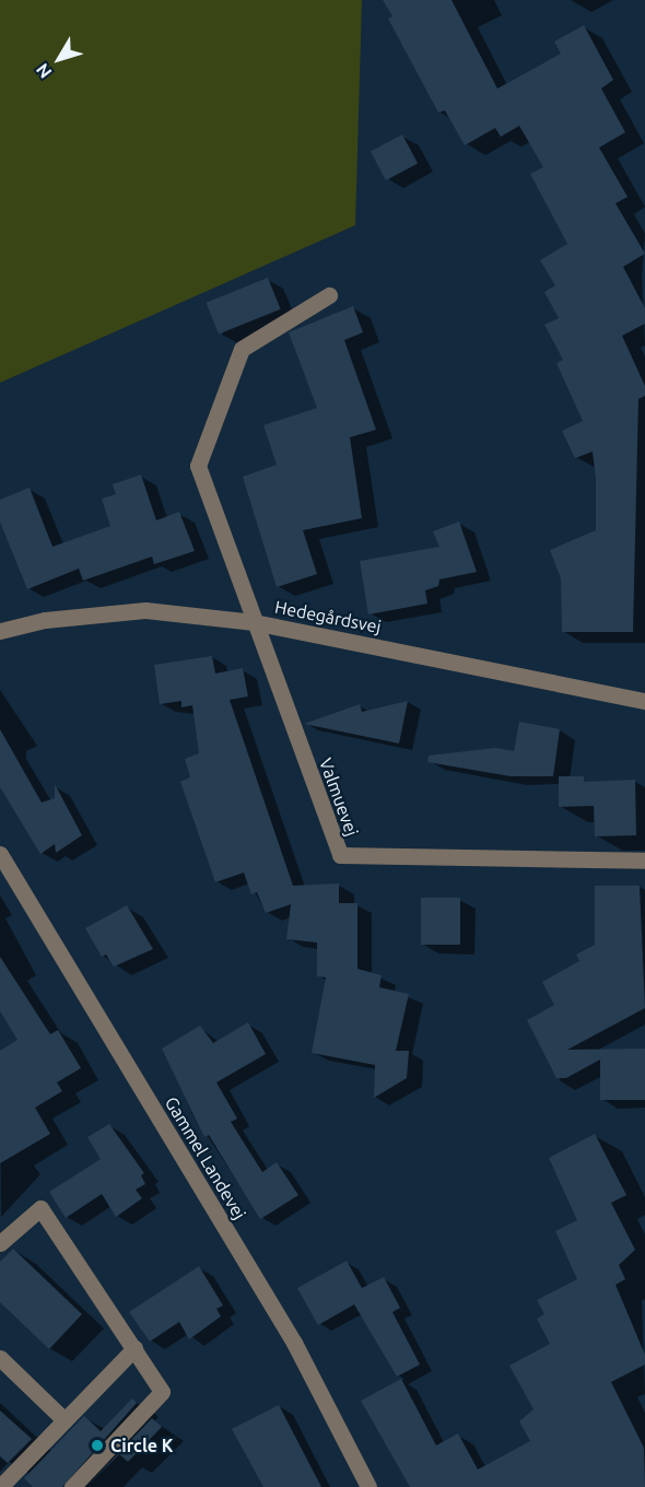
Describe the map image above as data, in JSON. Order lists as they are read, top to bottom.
{
  "streets": {
    "street": ["Hedegårdsvej", "Valmuevej", "Gammel Landevej"]
  },
  "crossings": [
    ["Hedegårdsvej", "Valmuevej"]
  ],
  "places": ["Circle K"],
  "north": "bottom left"
}
